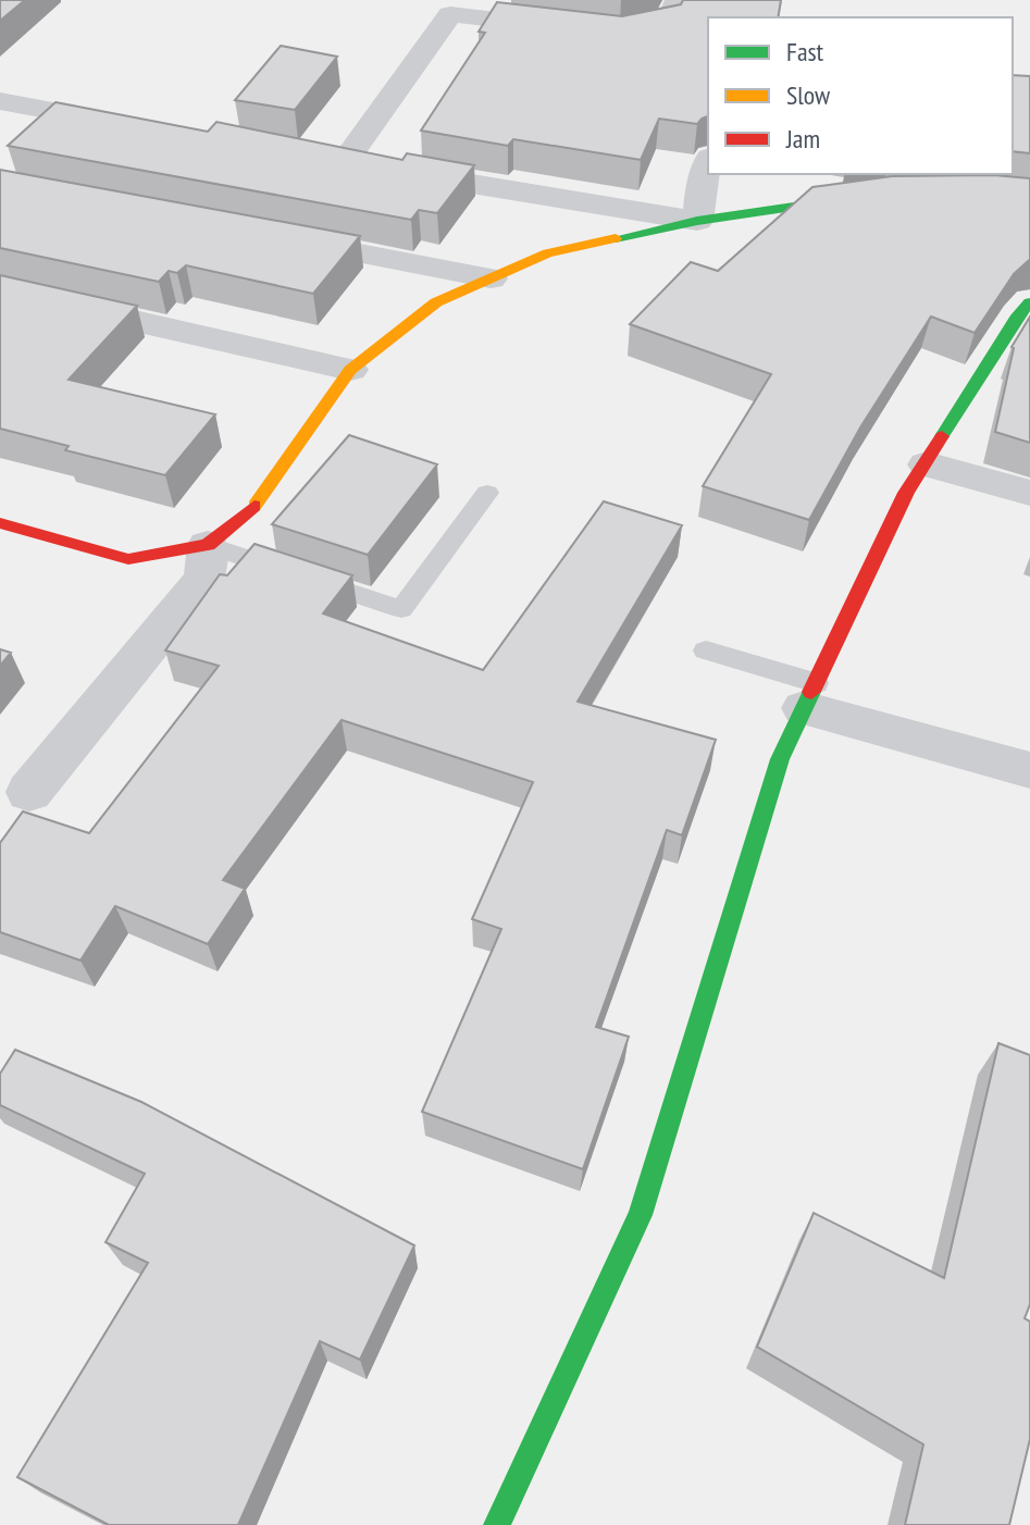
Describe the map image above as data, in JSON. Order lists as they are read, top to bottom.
{
  "legend": ["Fast", "Slow", "Jam"]
}
